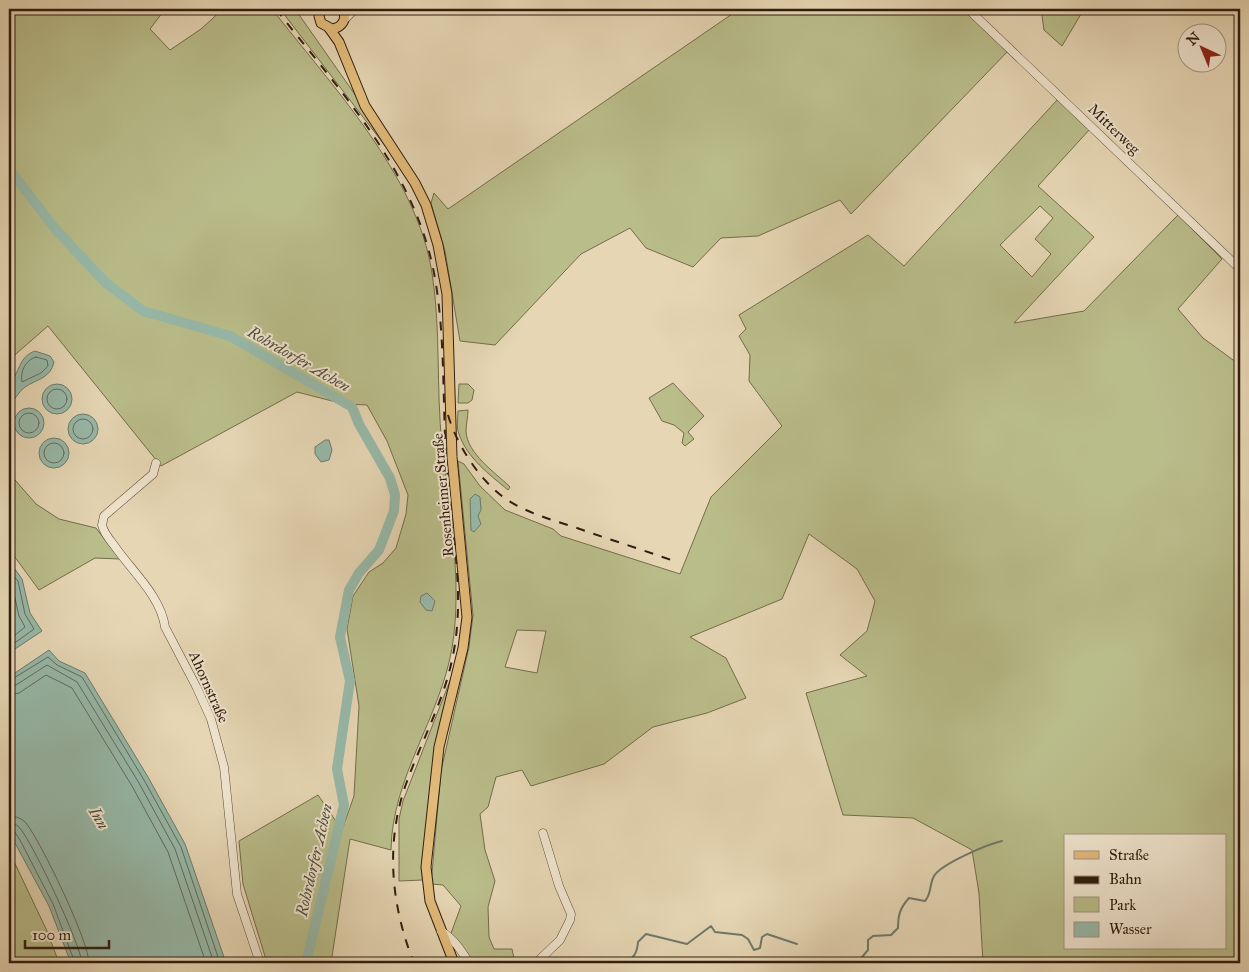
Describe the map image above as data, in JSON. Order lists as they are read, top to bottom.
{
  "streets": {
    "main road": ["Rosenheimer Straße"],
    "street": ["Mitterweg", "Ahornstraße"]
  },
  "water": ["Rohrdorfer Achen", "Inn"],
  "legend": [
    "Straße",
    "Bahn",
    "Park",
    "Wasser"
  ],
  "scale_bar": "100 m",
  "north": "top left"
}
